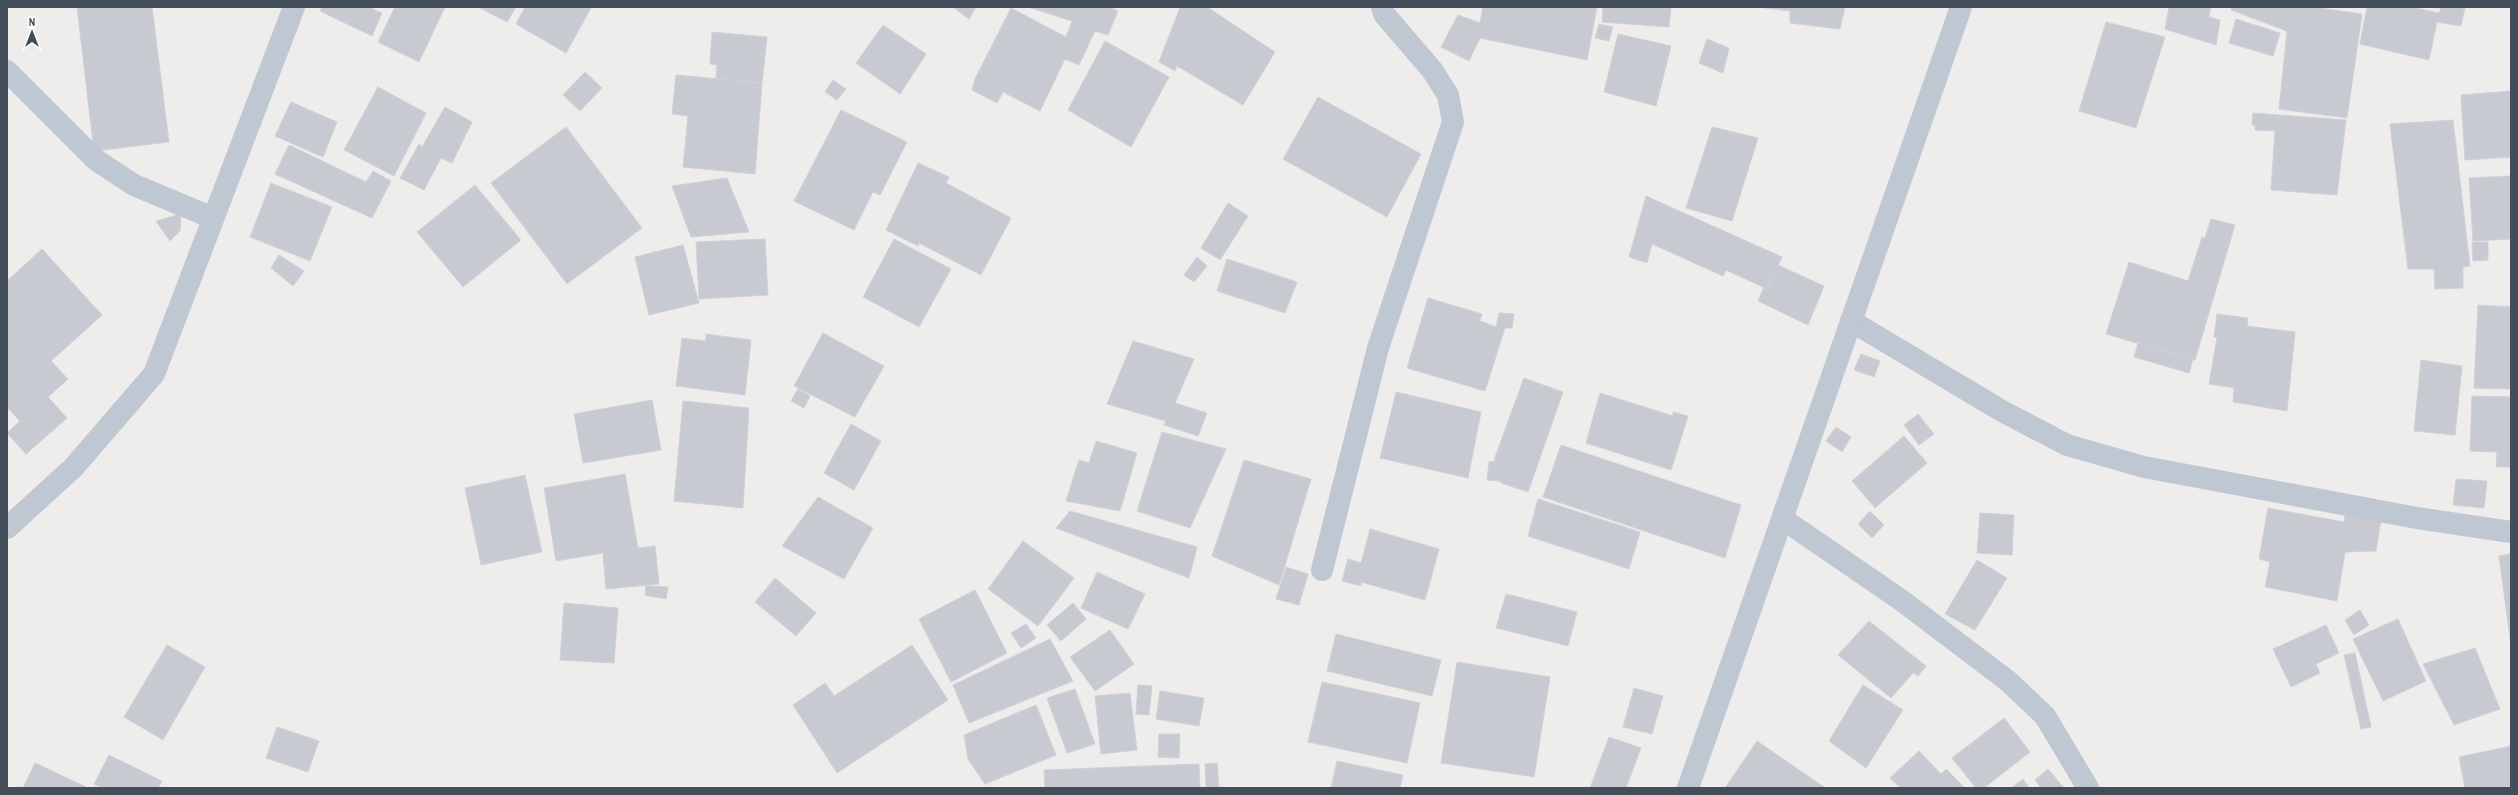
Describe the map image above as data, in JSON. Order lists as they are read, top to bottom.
{
  "north": "top"
}
